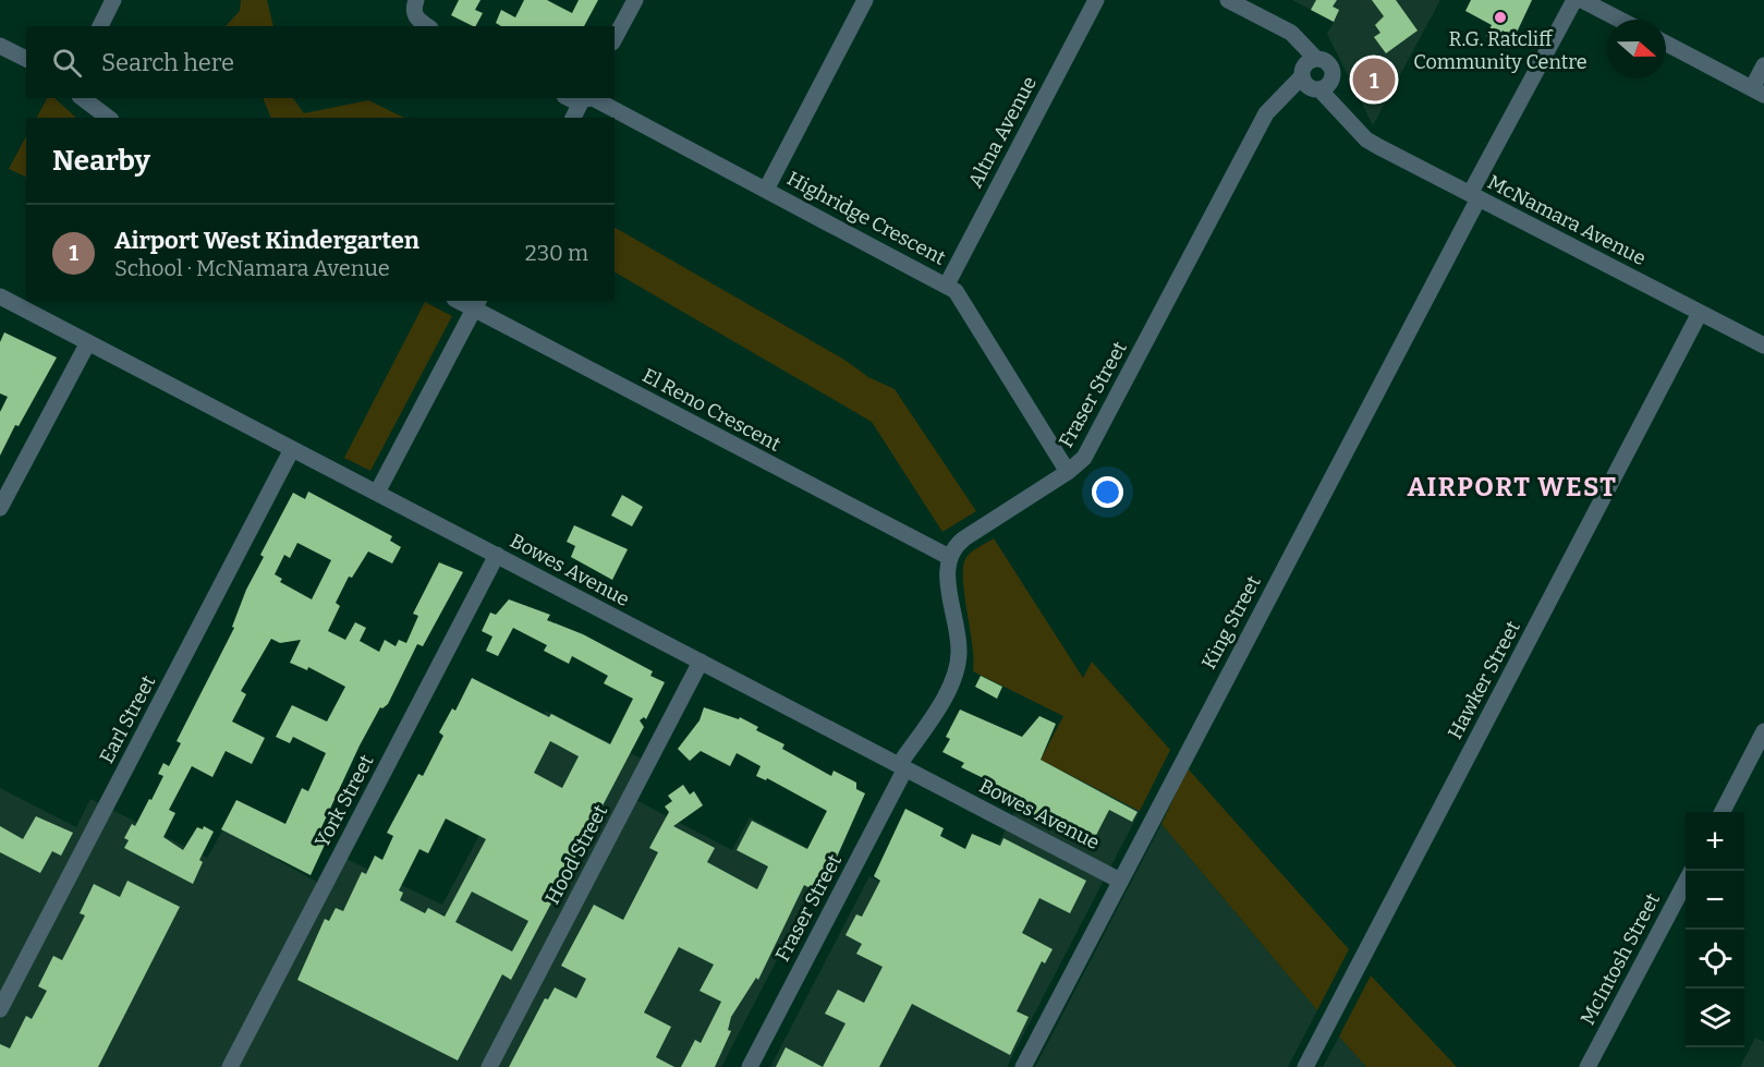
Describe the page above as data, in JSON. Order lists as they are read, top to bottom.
{
  "streets": {
    "street": [
      "Altna Avenue",
      "Highridge Crescent",
      "McNamara Avenue",
      "Fraser Street",
      "El Reno Crescent",
      "Bowes Avenue",
      "King Street",
      "Hawker Street",
      "Earl Street",
      "York Street",
      "Hood Street",
      "McIntosh Street"
    ]
  },
  "crossings": [
    ["Altna Avenue", "Highridge Crescent"],
    ["Highridge Crescent", "Fraser Street"],
    ["McNamara Avenue", "Fraser Street"],
    ["McNamara Avenue", "King Street"],
    ["McNamara Avenue", "Hawker Street"],
    ["Fraser Street", "El Reno Crescent"],
    ["Fraser Street", "Bowes Avenue"],
    ["Bowes Avenue", "King Street"],
    ["Bowes Avenue", "Earl Street"],
    ["Bowes Avenue", "York Street"],
    ["Bowes Avenue", "Hood Street"]
  ],
  "districts": ["AIRPORT WEST"],
  "places": ["R.G. Ratcliff Community Centre"],
  "north": "right",
  "page": {
    "search": "Search here",
    "pins": "1",
    "heading": "Nearby",
    "list": [
      {
        "mark": "1",
        "name": "Airport West Kindergarten",
        "note": "School · McNamara Avenue",
        "value": "230 m"
      }
    ],
    "map_buttons": ["+", "−"]
  }
}
